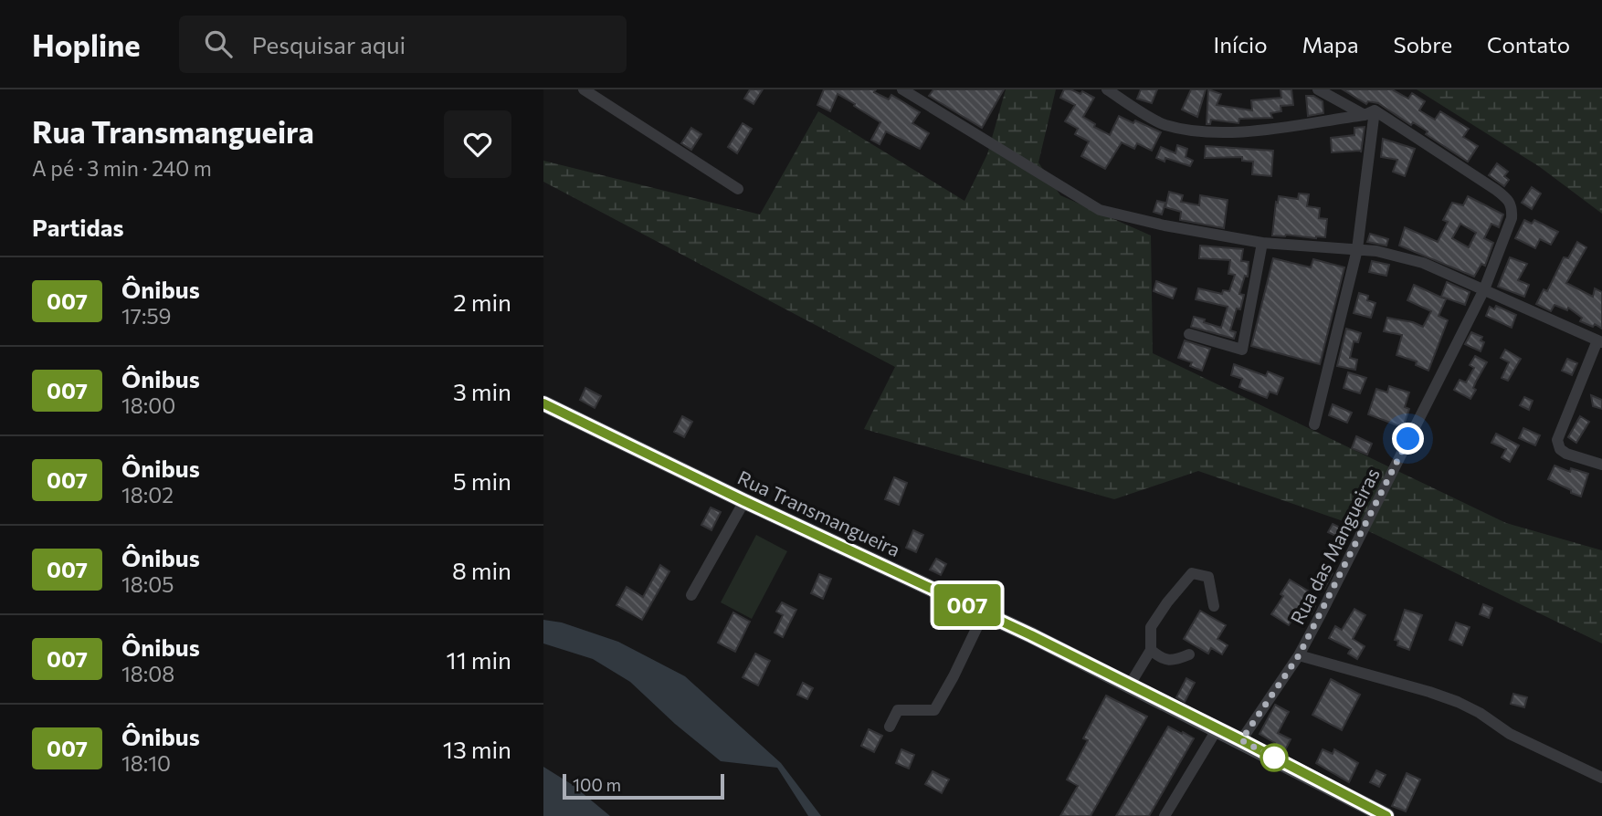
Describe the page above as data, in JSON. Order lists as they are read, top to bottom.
{
  "streets": {
    "street": ["Rua Transmangueira", "Rua das Mangueiras"]
  },
  "crossings": [
    ["Rua Transmangueira", "Rua das Mangueiras"]
  ],
  "lines": ["bus line 007"],
  "scale_bar": "100 m",
  "page": {
    "header": "Hopline",
    "search": "Pesquisar aqui",
    "nav": [
      "Início",
      "Mapa",
      "Sobre",
      "Contato"
    ],
    "heading": [
      ["Rua Transmangueira", "A pé · 3 min · 240 m"],
      "Partidas"
    ],
    "on_map": "007",
    "list": [
      {
        "mark": "007",
        "name": "Ônibus",
        "note": "17:59",
        "value": "2 min"
      },
      {
        "mark": "007",
        "name": "Ônibus",
        "note": "18:00",
        "value": "3 min"
      },
      {
        "mark": "007",
        "name": "Ônibus",
        "note": "18:02",
        "value": "5 min"
      },
      {
        "mark": "007",
        "name": "Ônibus",
        "note": "18:05",
        "value": "8 min"
      },
      {
        "mark": "007",
        "name": "Ônibus",
        "note": "18:08",
        "value": "11 min"
      },
      {
        "mark": "007",
        "name": "Ônibus",
        "note": "18:10",
        "value": "13 min"
      }
    ],
    "scale": "100 m"
  }
}
